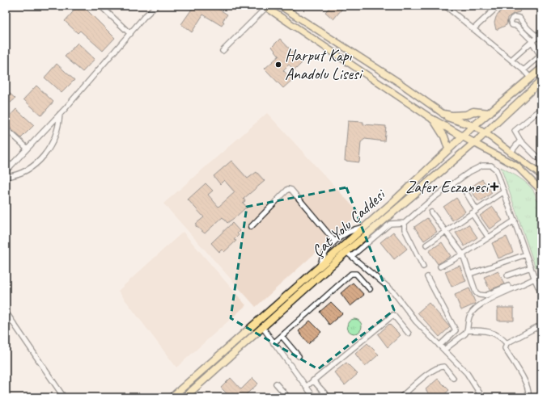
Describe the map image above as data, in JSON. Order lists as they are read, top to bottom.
{
  "streets": {
    "highway": ["Çat Yolu Caddesi"]
  },
  "places": {
    "other": ["Harput Kapı Anadolu Lisesi"],
    "health": ["Zafer Eczanesi"]
  }
}
